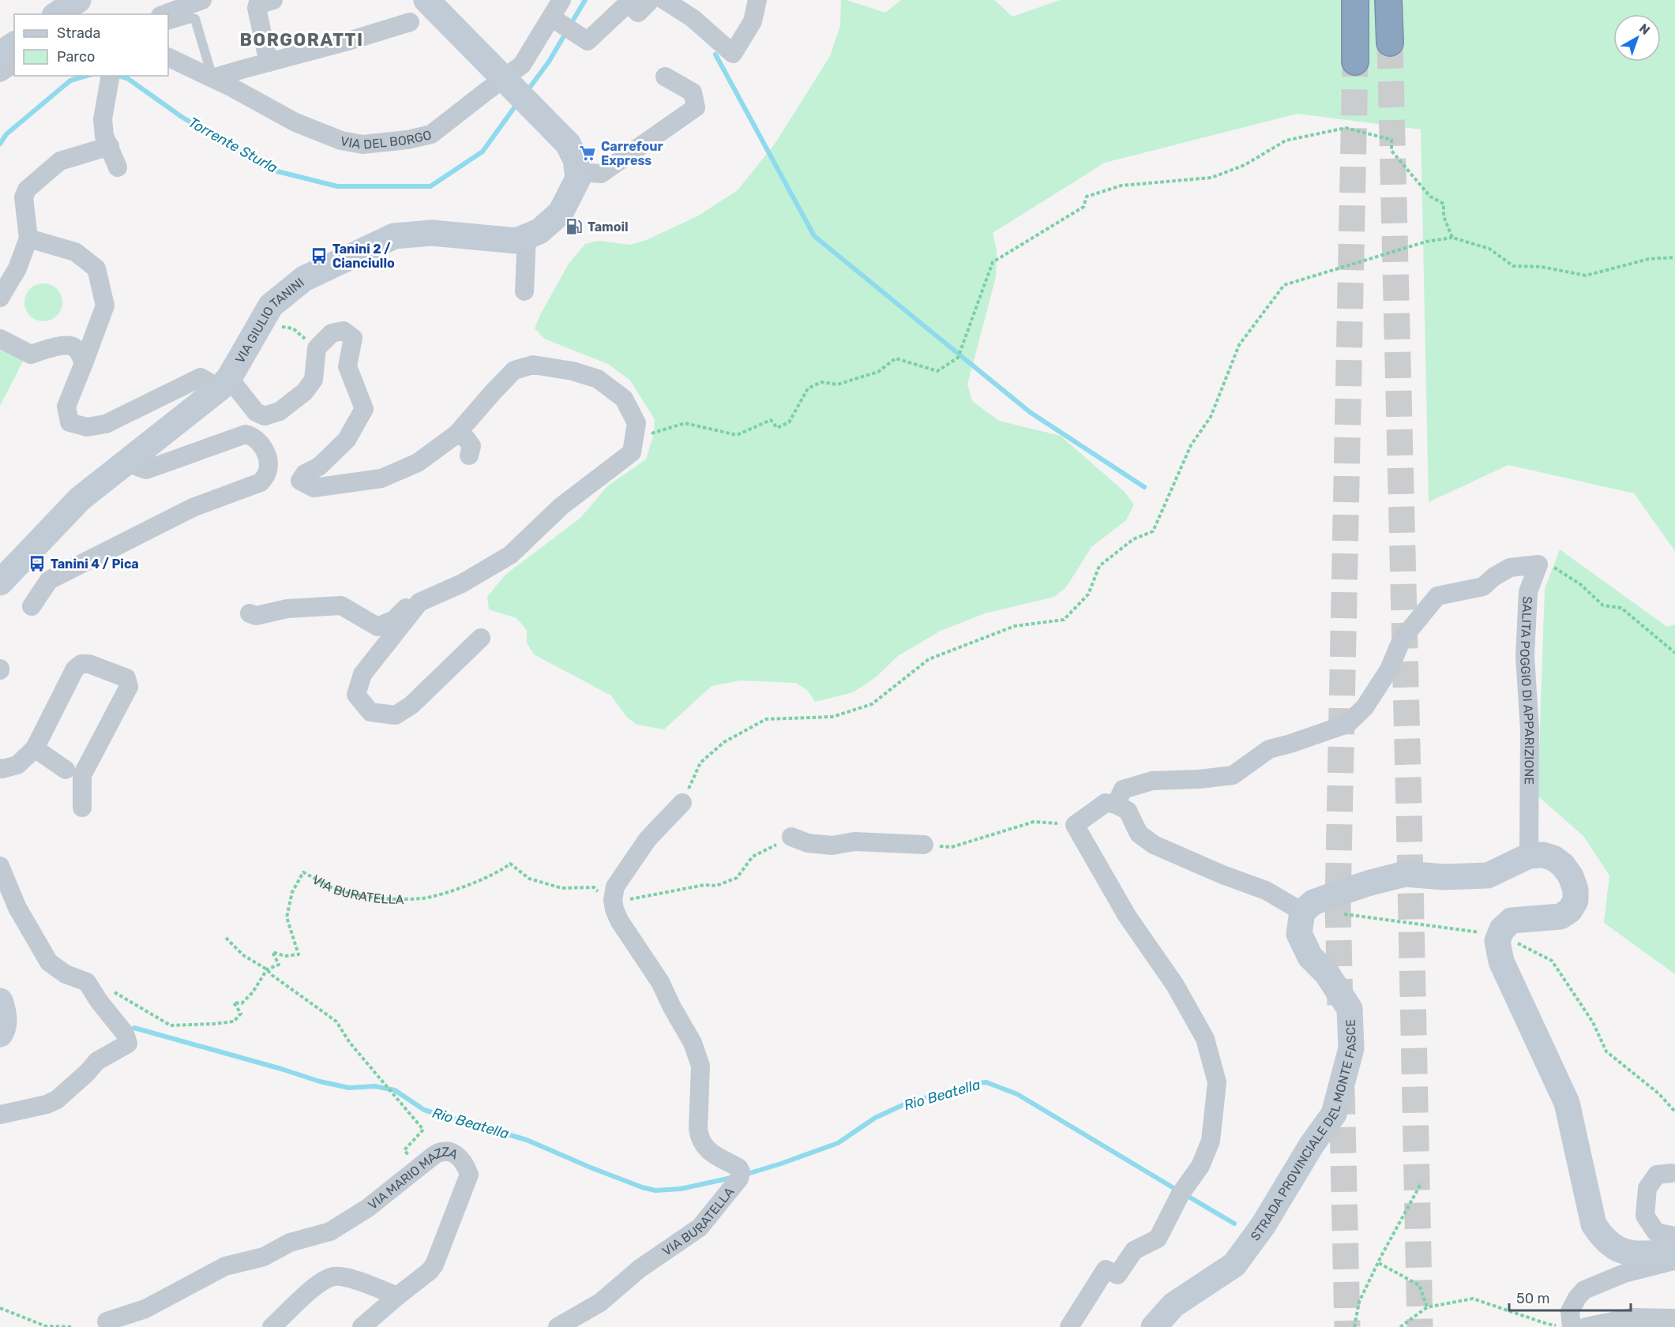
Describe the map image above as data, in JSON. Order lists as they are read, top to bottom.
{
  "streets": {
    "main road": ["VIA GIULIO TANINI", "STRADA PROVINCIALE DEL MONTE FASCE"],
    "street": [
      "VIA DEL BORGO",
      "SALITA POGGIO DI APPARIZIONE",
      "VIA BURATELLA",
      "VIA MARIO MAZZA"
    ]
  },
  "districts": ["BORGORATTI"],
  "water": ["Torrente Sturla", "Rio Beatella"],
  "places": {
    "supermarket": ["Carrefour Express"],
    "fuel station": ["Tamoil"],
    "bus stop": ["Tanini 2 / Cianciullo", "Tanini 4 / Pica"]
  },
  "legend": ["Strada", "Parco"],
  "scale_bar": "50 m",
  "north": "top right"
}
